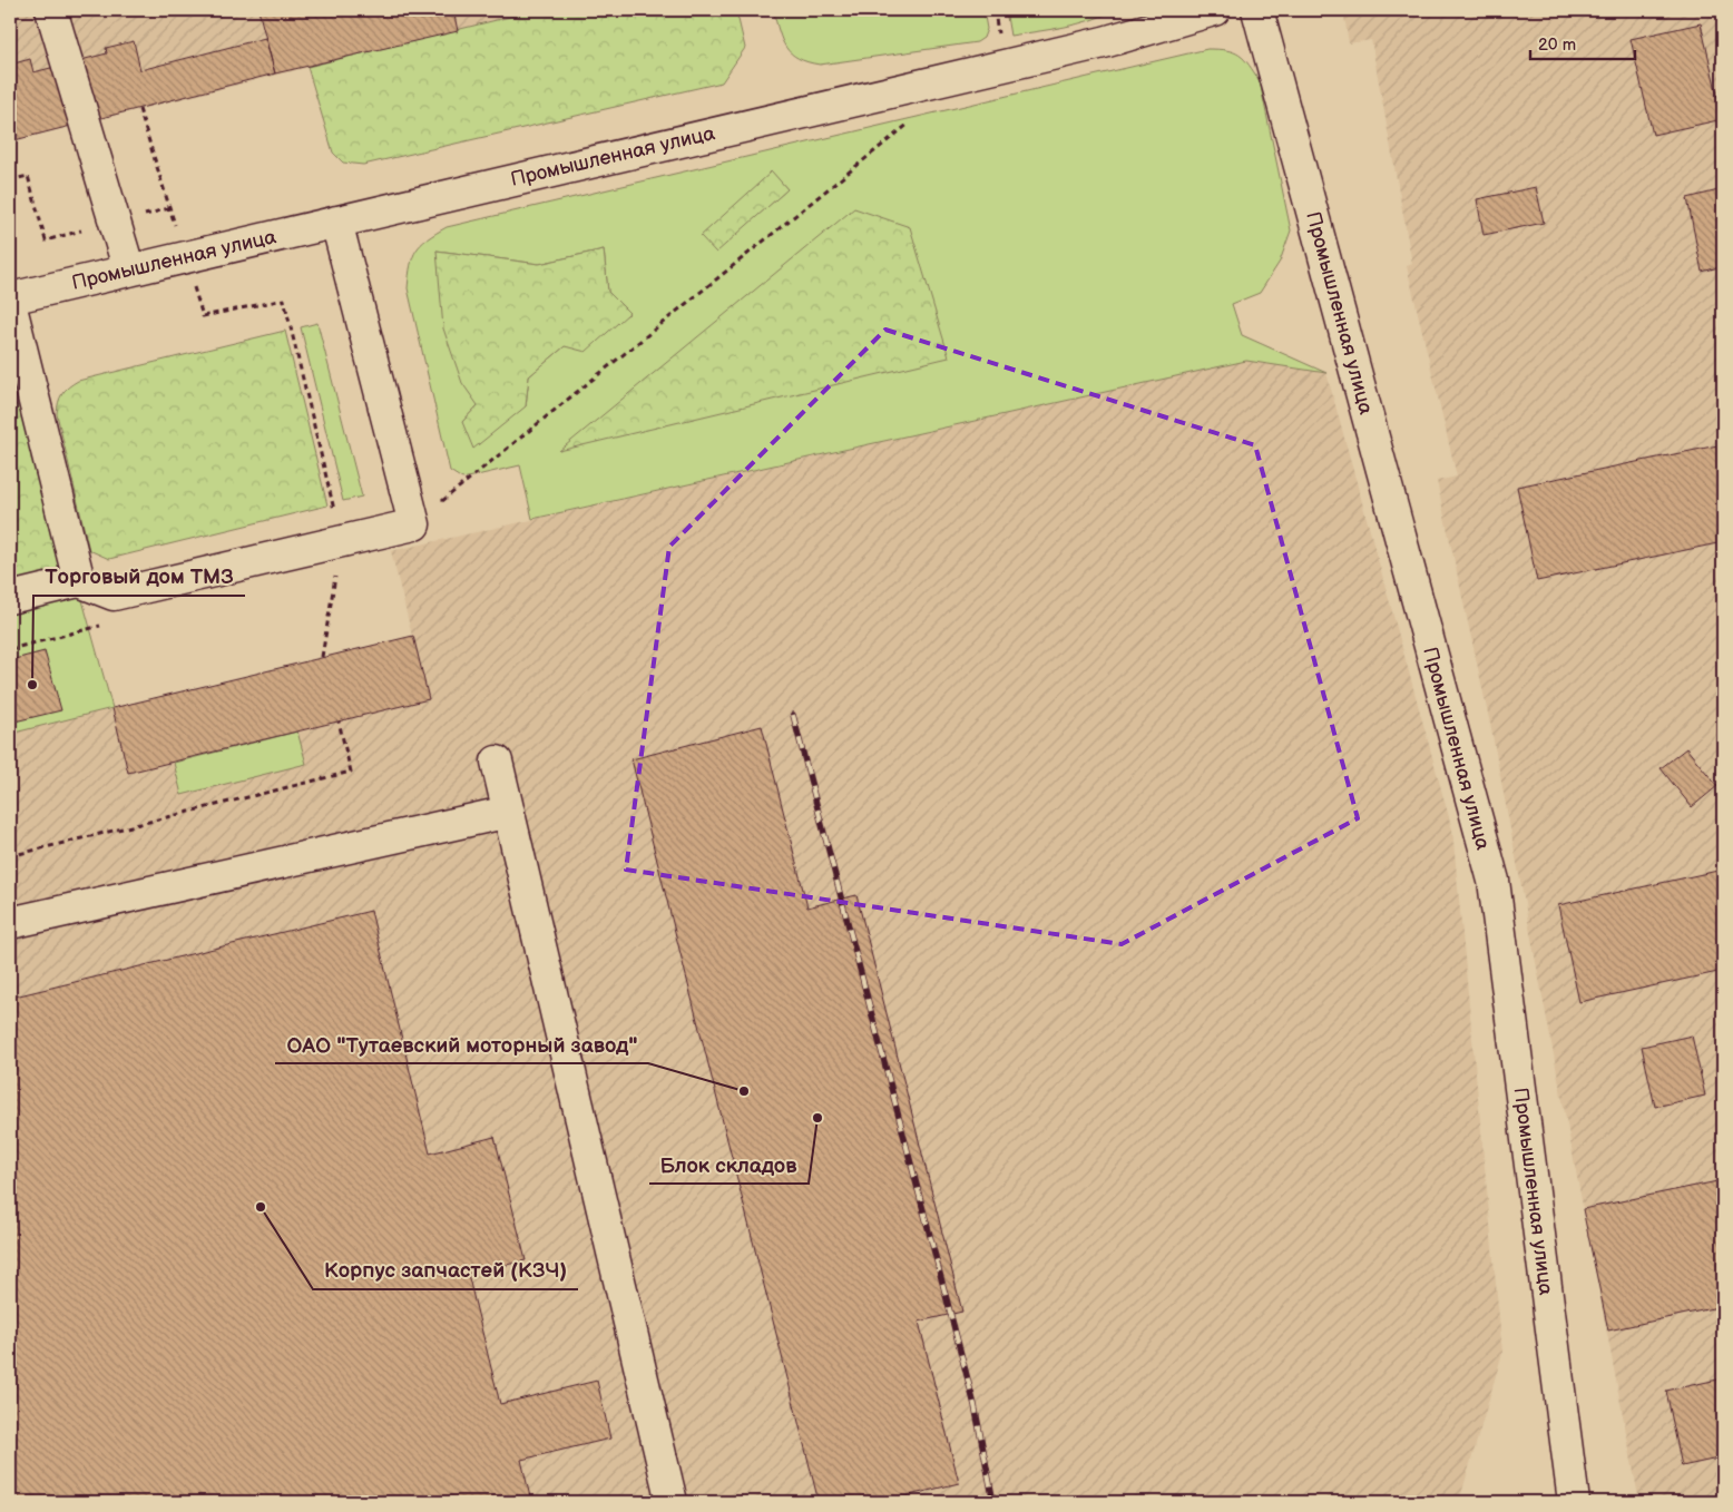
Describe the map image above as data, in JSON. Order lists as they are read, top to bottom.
{
  "streets": {
    "street": ["Промышленная улица"]
  },
  "places": [
    "Торговый дом ТМЗ",
    "ОАО \"Тутаевский моторный завод\"",
    "Блок складов",
    "Корпус запчастей (КЗЧ)"
  ],
  "scale_bar": "20 m"
}
